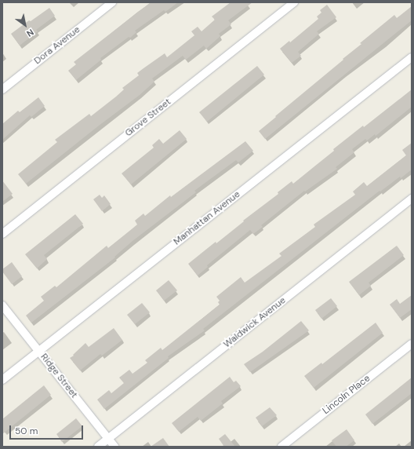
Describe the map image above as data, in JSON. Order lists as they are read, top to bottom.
{
  "streets": {
    "street": [
      "Dora Avenue",
      "Grove Street",
      "Manhattan Avenue",
      "Waldwick Avenue",
      "Ridge Street",
      "Lincoln Place"
    ]
  },
  "crossings": [
    ["Manhattan Avenue", "Ridge Street"],
    ["Waldwick Avenue", "Ridge Street"]
  ],
  "scale_bar": "50 m",
  "north": "bottom right"
}
